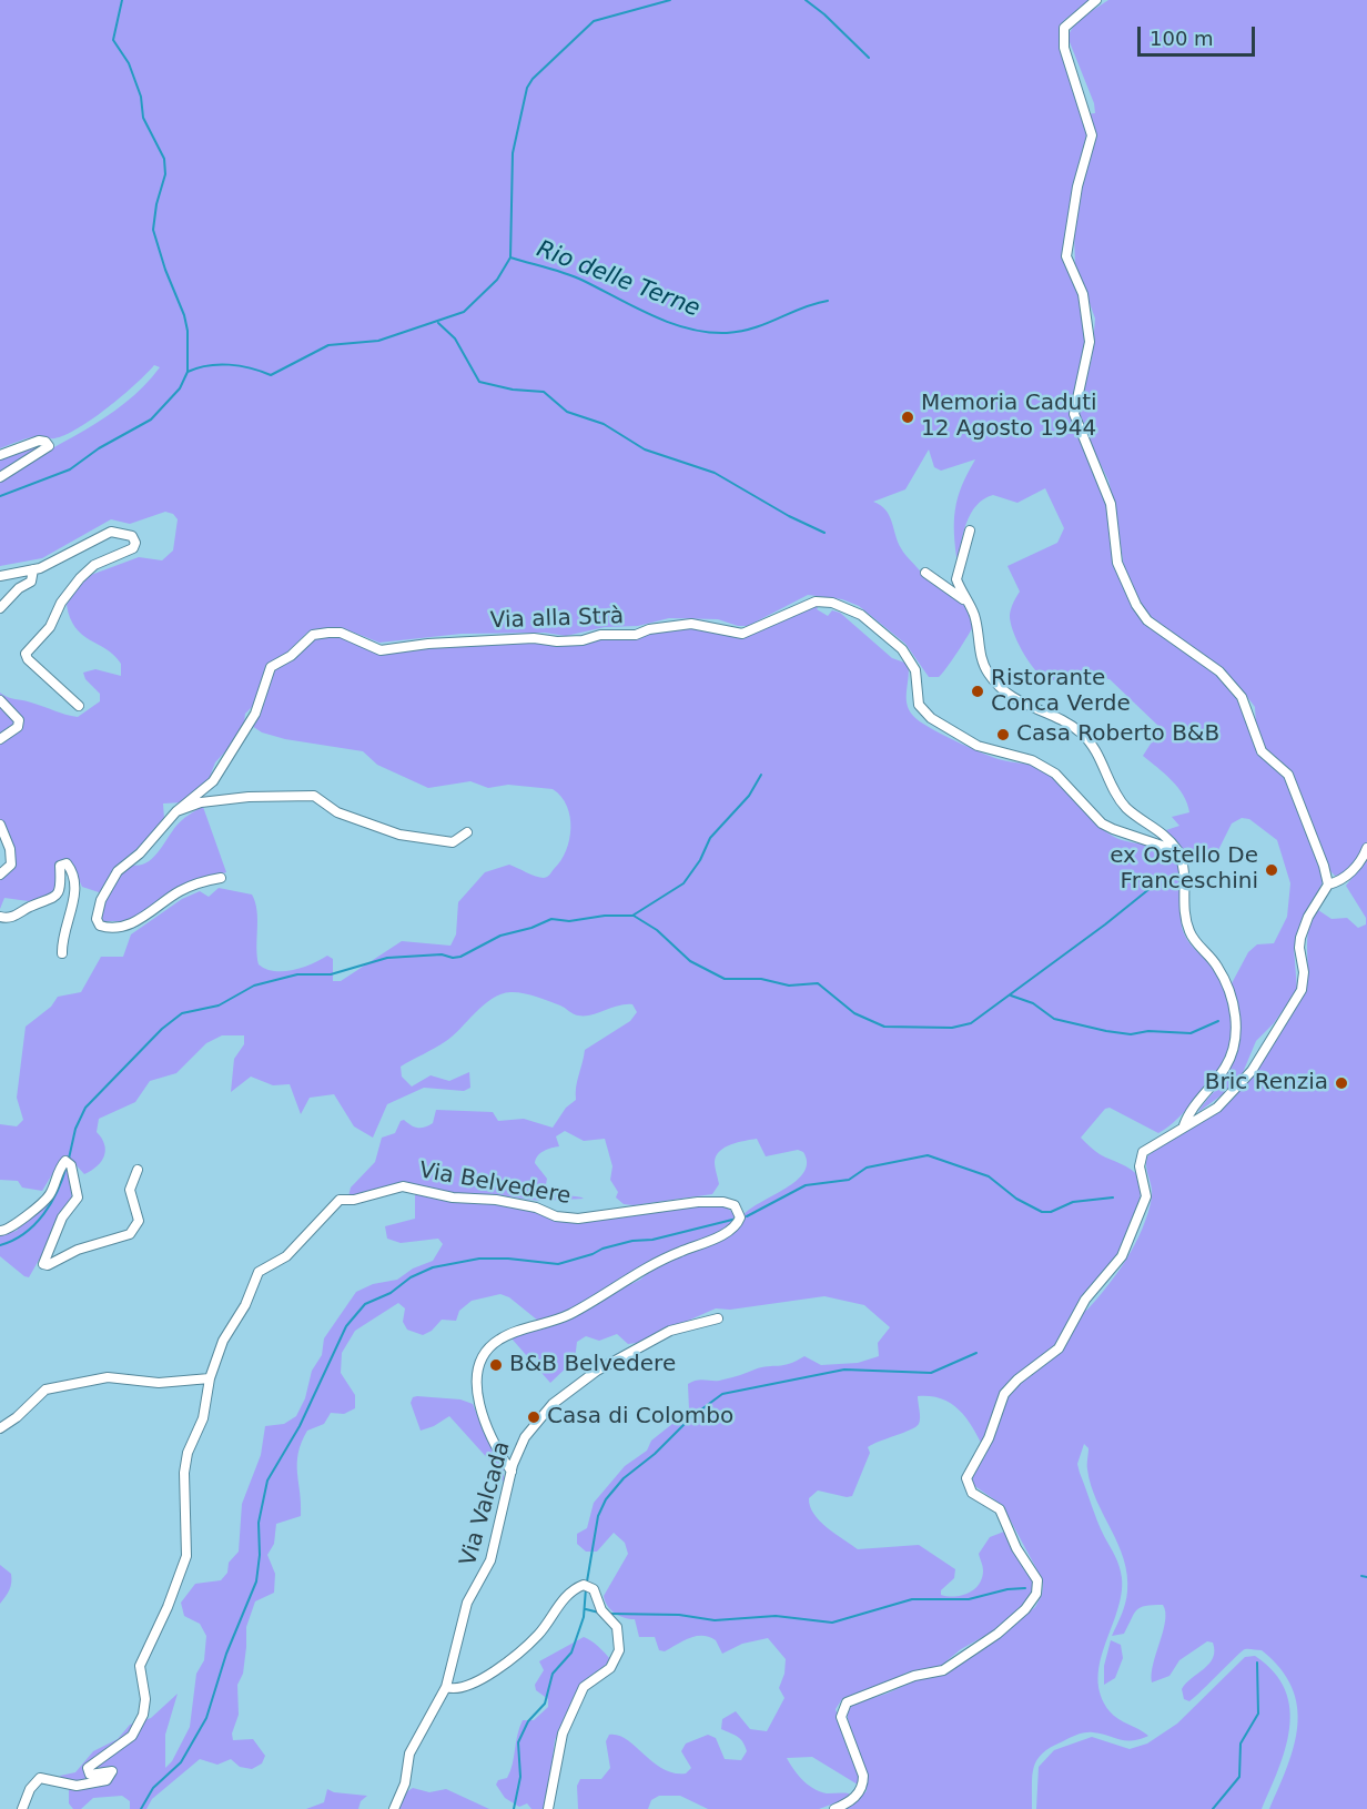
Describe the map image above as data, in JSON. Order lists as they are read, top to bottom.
{
  "streets": {
    "street": ["Via alla Strà", "Via Belvedere", "Via Valcada"]
  },
  "crossings": [
    ["Via Belvedere", "Via Valcada"]
  ],
  "water": ["Rio delle Terne"],
  "places": [
    "Memoria Caduti 12 Agosto 1944",
    "Ristorante Conca Verde",
    "Casa Roberto B&B",
    "ex Ostello De Franceschini",
    "Bric Renzia",
    "B&B Belvedere",
    "Casa di Colombo"
  ],
  "scale_bar": "100 m"
}
